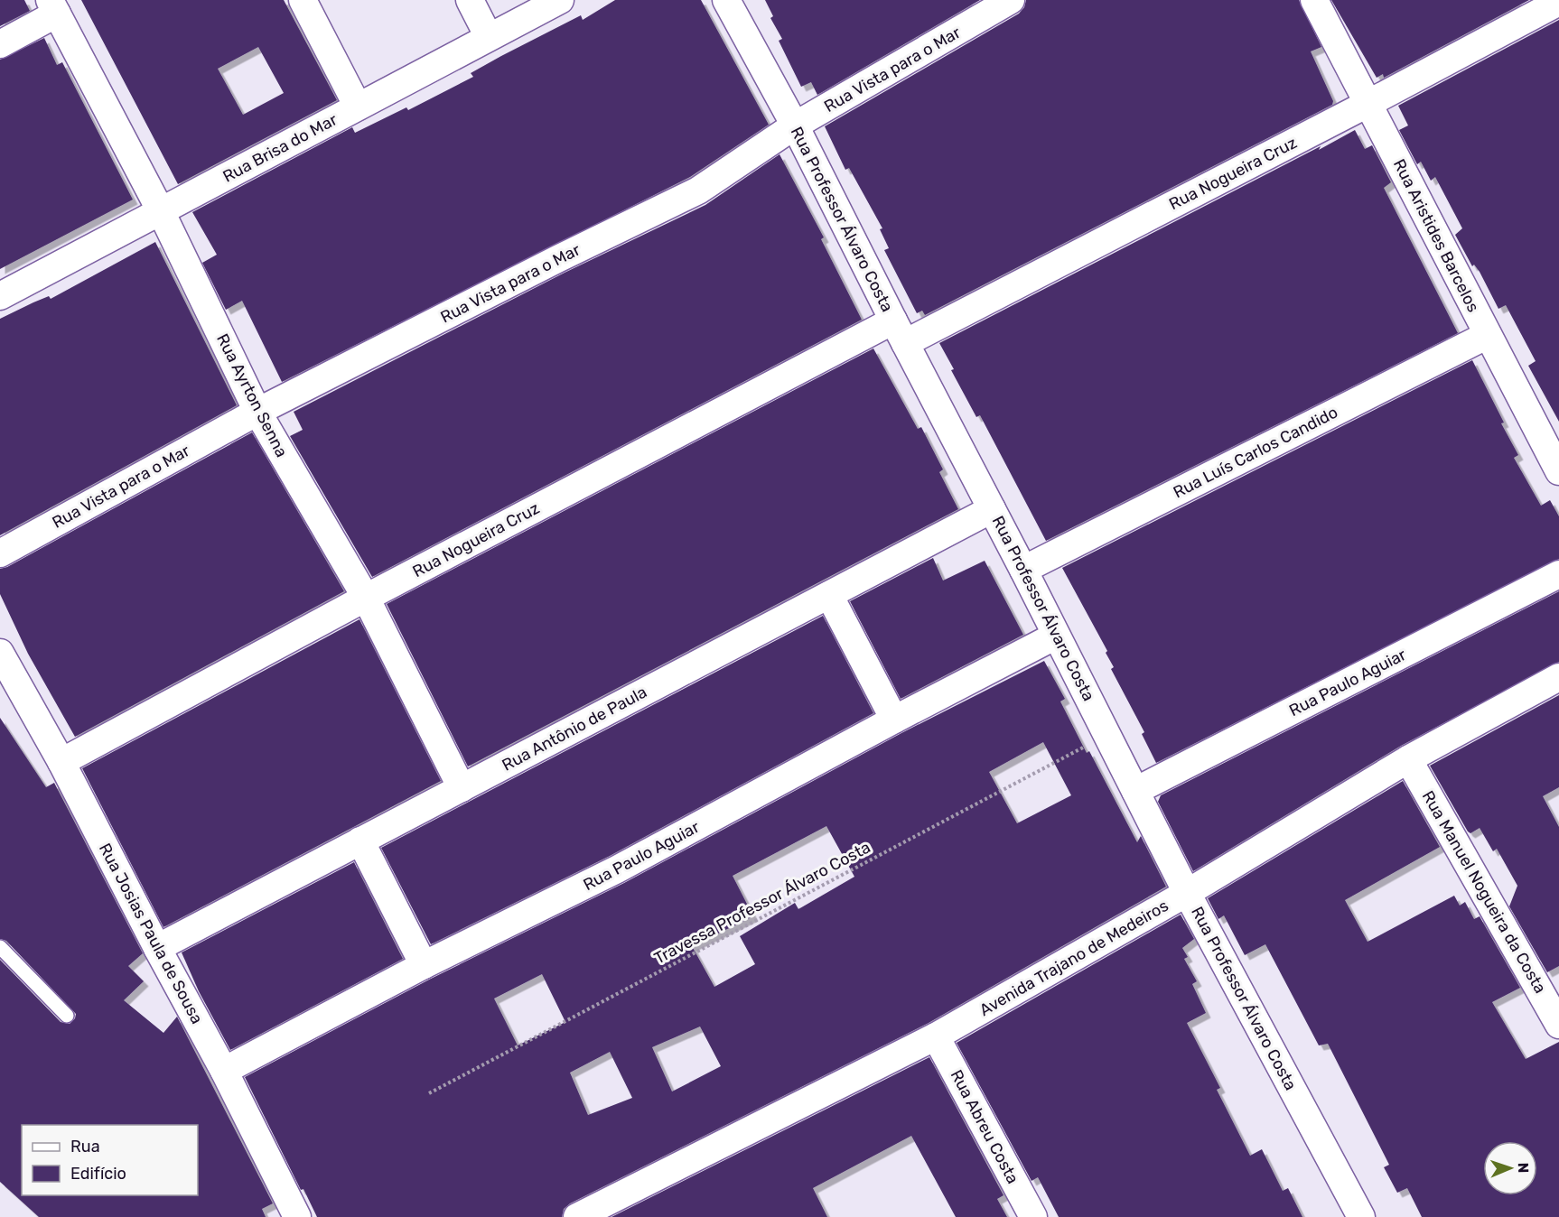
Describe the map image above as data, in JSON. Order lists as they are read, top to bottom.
{
  "streets": {
    "street": [
      "Rua Vista para o Mar",
      "Rua Brisa do Mar",
      "Rua Nogueira Cruz",
      "Rua Professor Álvaro Costa",
      "Rua Aristides Barcelos",
      "Rua Ayrton Senna",
      "Rua Luís Carlos Candido",
      "Rua Paulo Aguiar",
      "Rua Antônio de Paula",
      "Rua Manuel Nogueira da Costa",
      "Rua Josias Paula de Sousa",
      "Avenida Trajano de Medeiros",
      "Rua Abreu Costa"
    ],
    "path": ["Travessa Professor Álvaro Costa"]
  },
  "crossings": [
    ["Rua Vista para o Mar", "Rua Professor Álvaro Costa"],
    ["Rua Vista para o Mar", "Rua Ayrton Senna"],
    ["Rua Brisa do Mar", "Rua Ayrton Senna"],
    ["Rua Nogueira Cruz", "Rua Professor Álvaro Costa"],
    ["Rua Nogueira Cruz", "Rua Aristides Barcelos"],
    ["Rua Nogueira Cruz", "Rua Ayrton Senna"],
    ["Rua Nogueira Cruz", "Rua Josias Paula de Sousa"],
    ["Rua Professor Álvaro Costa", "Rua Luís Carlos Candido"],
    ["Rua Professor Álvaro Costa", "Rua Paulo Aguiar"],
    ["Rua Professor Álvaro Costa", "Rua Antônio de Paula"],
    ["Rua Professor Álvaro Costa", "Travessa Professor Álvaro Costa"],
    ["Rua Professor Álvaro Costa", "Avenida Trajano de Medeiros"],
    ["Rua Aristides Barcelos", "Rua Luís Carlos Candido"],
    ["Rua Ayrton Senna", "Rua Antônio de Paula"],
    ["Rua Paulo Aguiar", "Rua Josias Paula de Sousa"],
    ["Rua Antônio de Paula", "Rua Josias Paula de Sousa"],
    ["Rua Manuel Nogueira da Costa", "Avenida Trajano de Medeiros"],
    ["Avenida Trajano de Medeiros", "Rua Abreu Costa"]
  ],
  "legend": ["Rua", "Edifício"],
  "north": "right"
}
